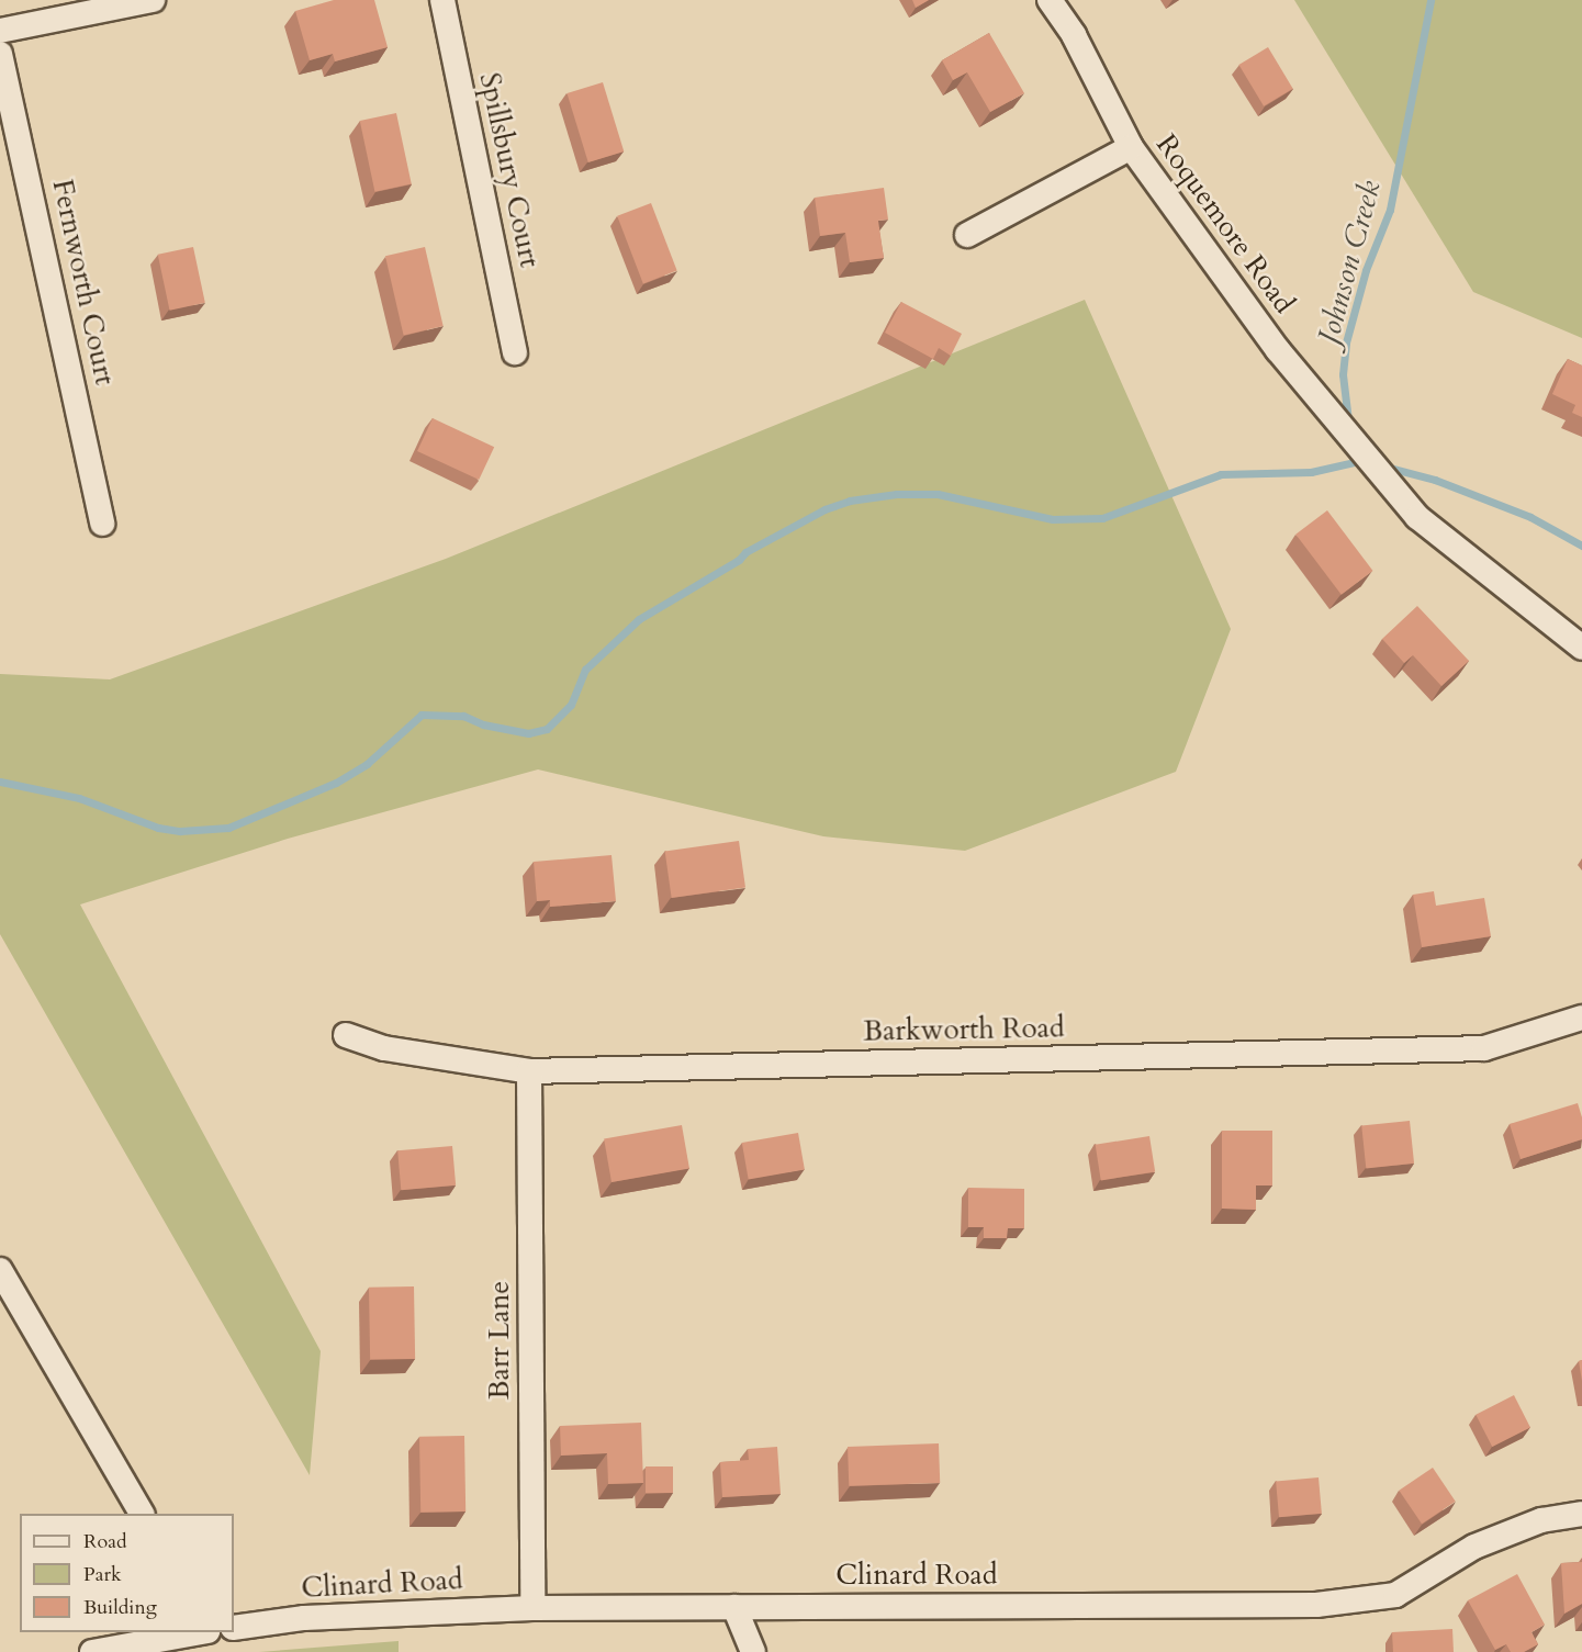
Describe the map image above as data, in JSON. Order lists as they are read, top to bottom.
{
  "streets": {
    "street": [
      "Spillsbury Court",
      "Roquemore Road",
      "Fernworth Court",
      "Barkworth Road",
      "Barr Lane",
      "Clinard Road"
    ]
  },
  "crossings": [
    ["Barkworth Road", "Barr Lane"],
    ["Barr Lane", "Clinard Road"]
  ],
  "water": ["Johnson Creek"],
  "legend": ["Road", "Park", "Building"]
}
